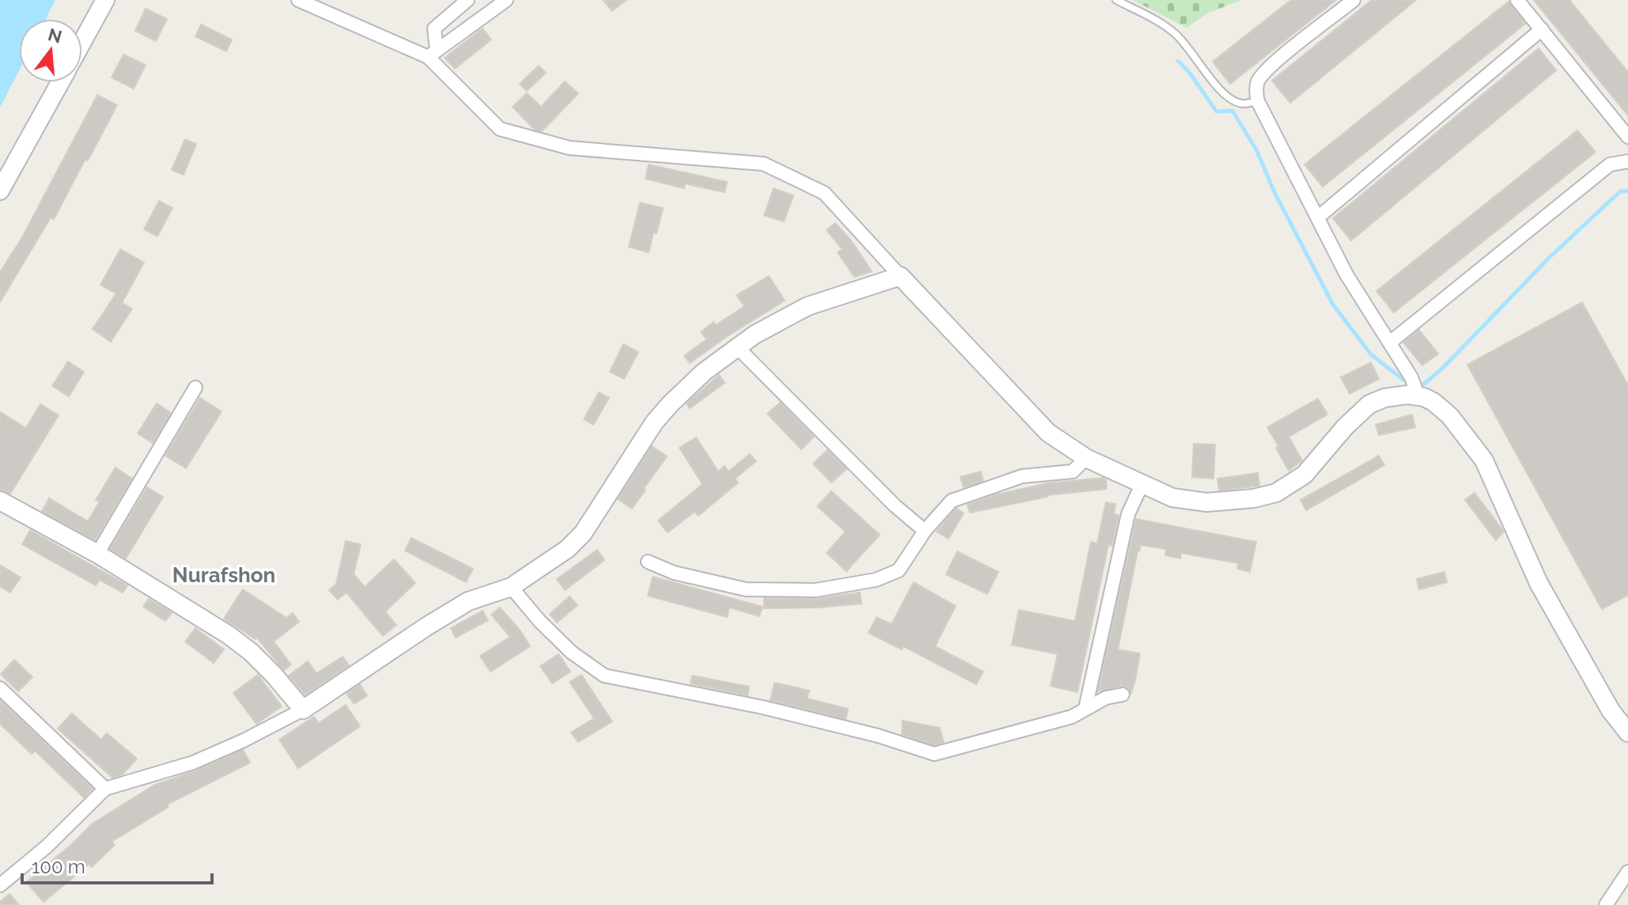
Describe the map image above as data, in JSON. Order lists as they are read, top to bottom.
{
  "districts": ["Nurafshon"],
  "scale_bar": "100 m",
  "north": "top"
}
